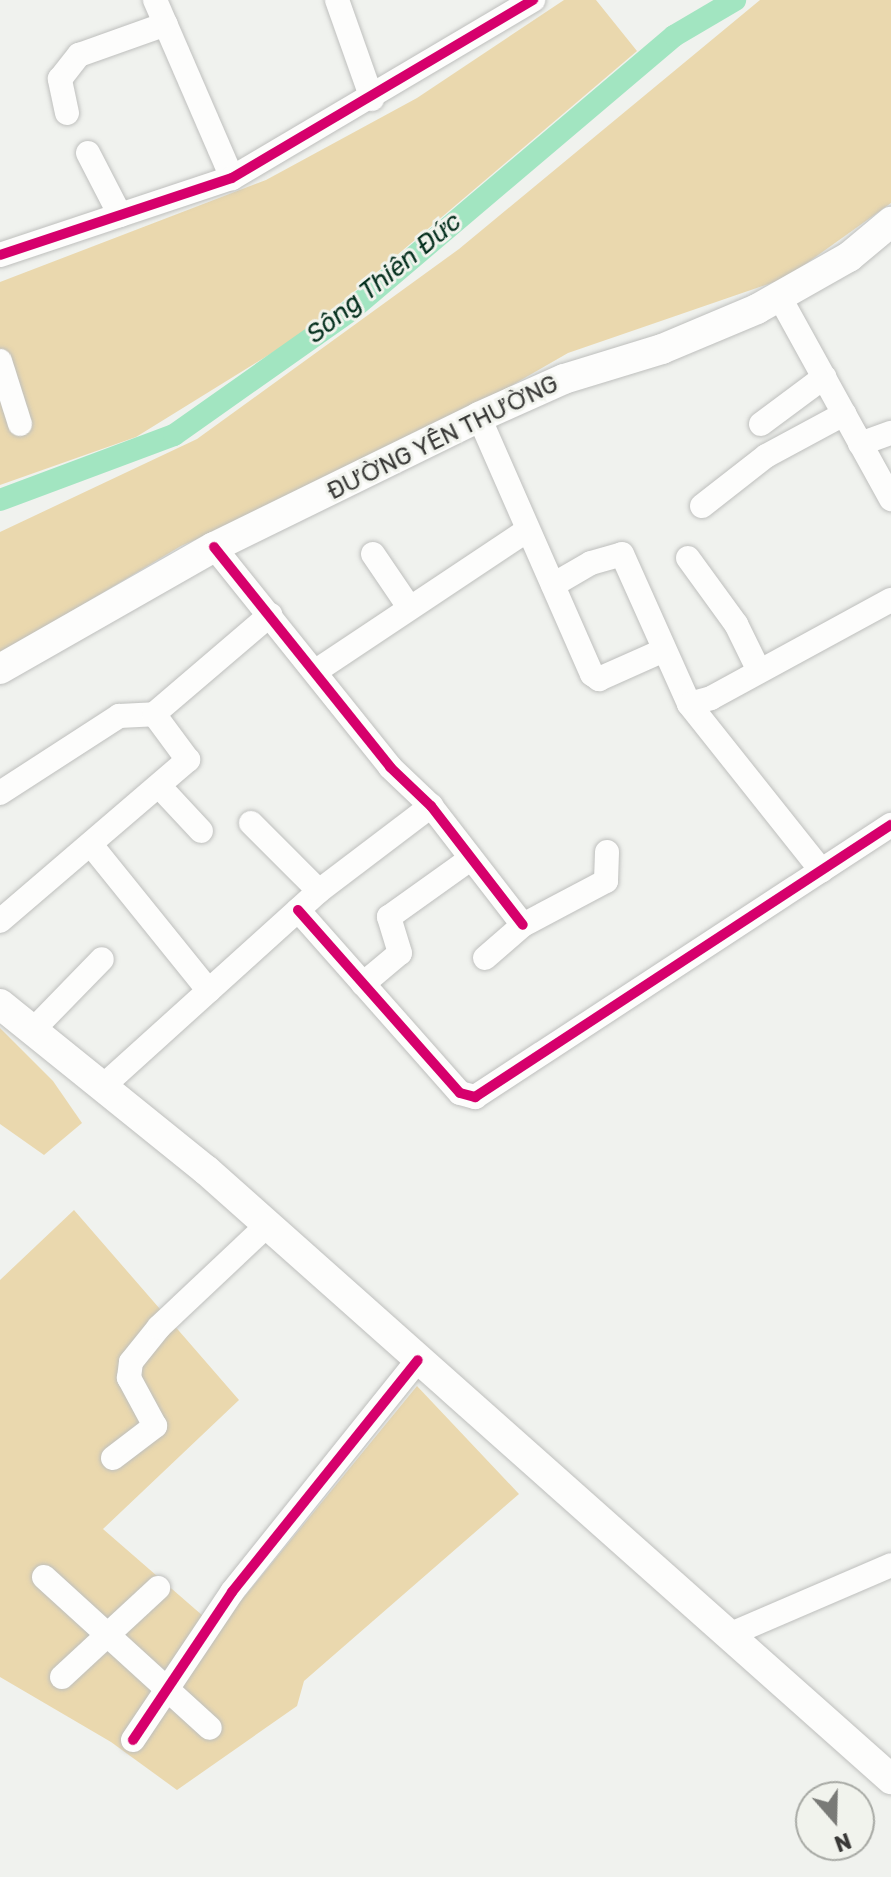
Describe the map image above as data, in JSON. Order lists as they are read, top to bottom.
{
  "streets": {
    "main road": ["ĐƯỜNG YÊN THƯỜNG"]
  },
  "water": ["Sông Thiên Đức"],
  "north": "bottom"
}
